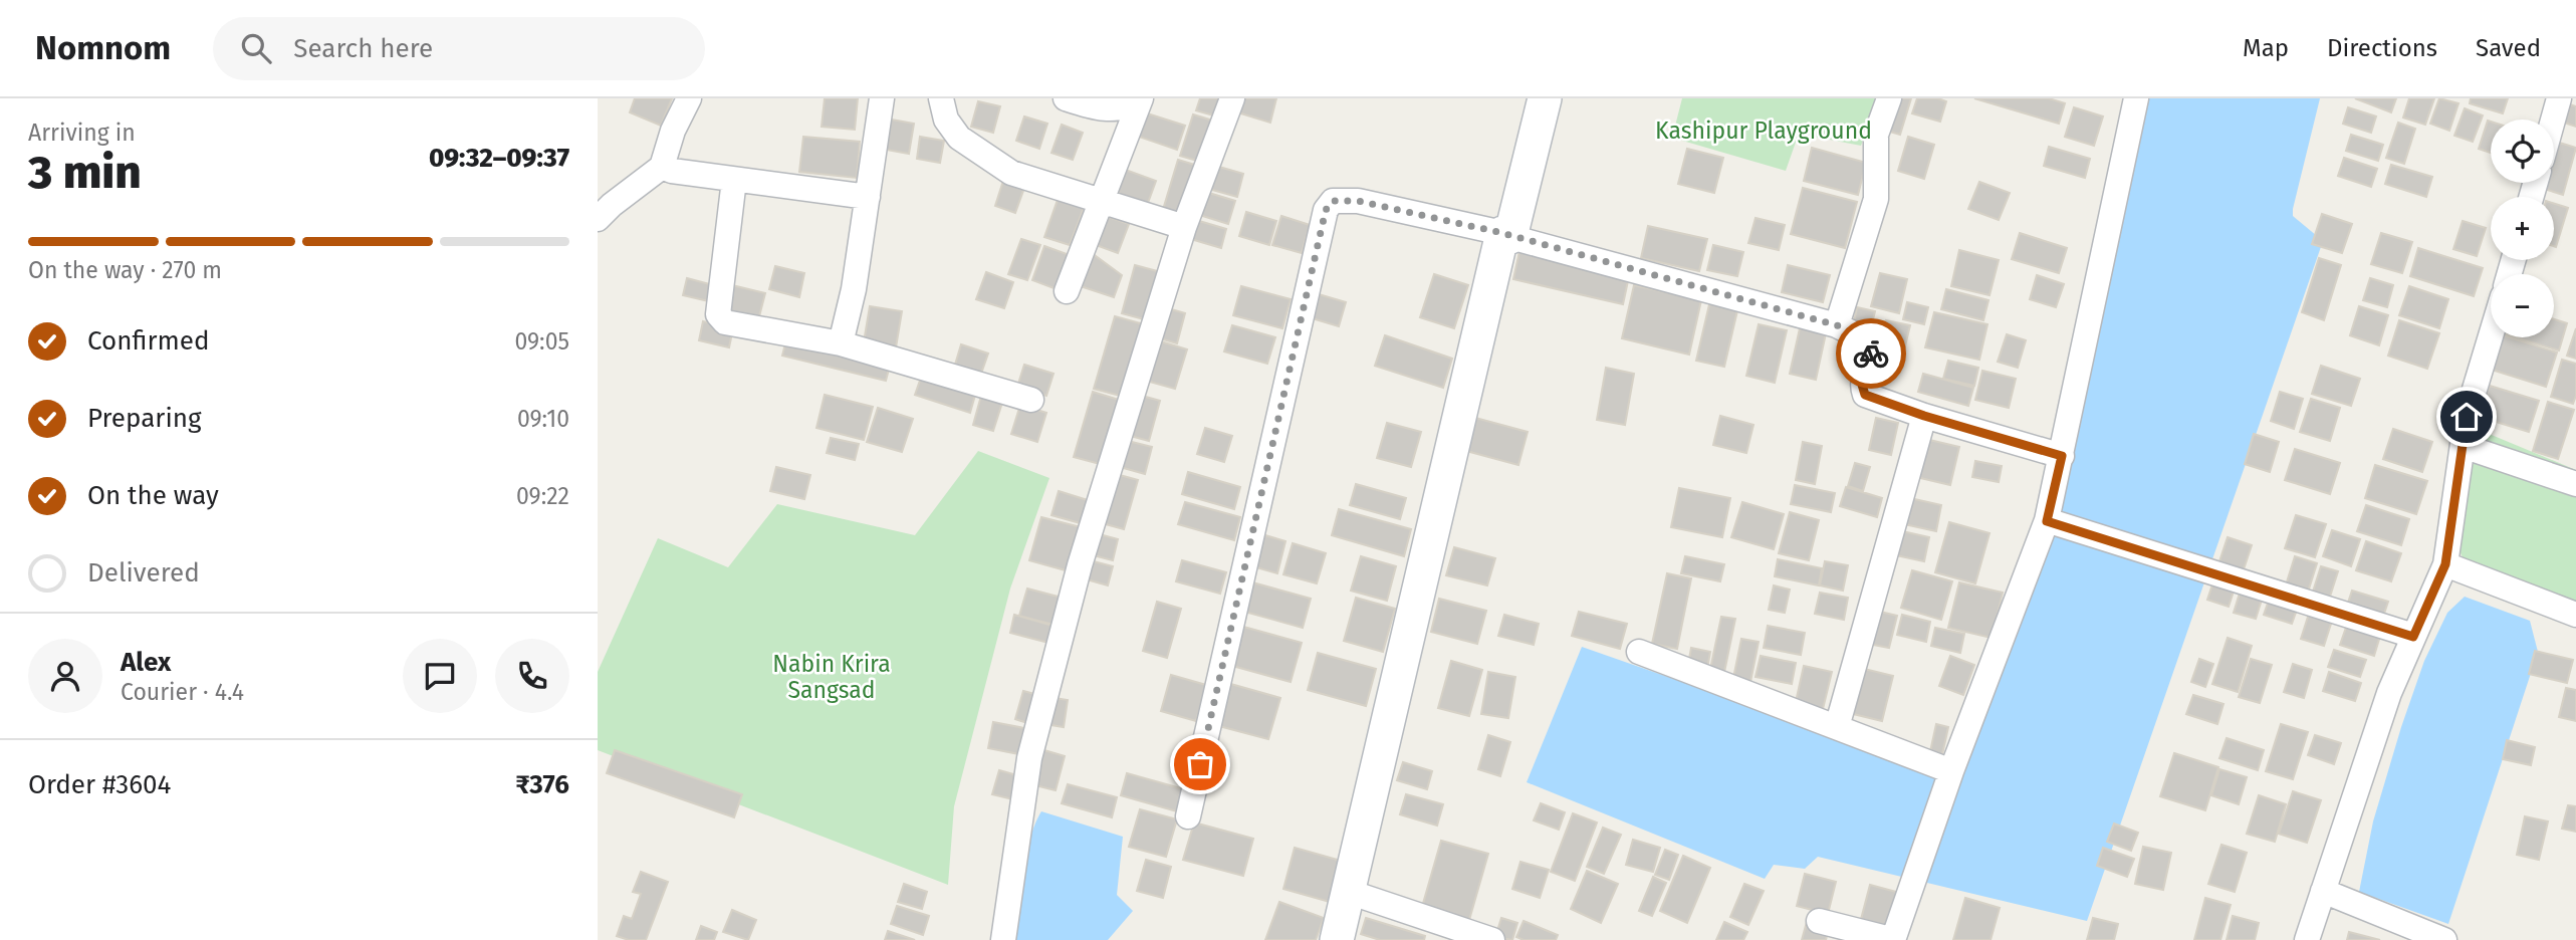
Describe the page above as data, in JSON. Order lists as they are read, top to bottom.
{
  "parks": ["Kashipur Playground", "Nabin Krira Sangsad"],
  "page": {
    "header": "Nomnom",
    "search": "Search here",
    "nav": ["Map", "Directions", "Saved"],
    "heading": ["3 min", "Arriving in", "09:32–09:37"],
    "panel": [
      "Alex",
      "Courier · 4.4",
      "Order #3604",
      "₹376"
    ],
    "map_buttons": ["+", "−"],
    "bar": "On the way · 270 m",
    "list": [
      ["Confirmed", "09:05"],
      ["Preparing", "09:10"],
      ["On the way", "09:22"],
      "Delivered"
    ]
  }
}
